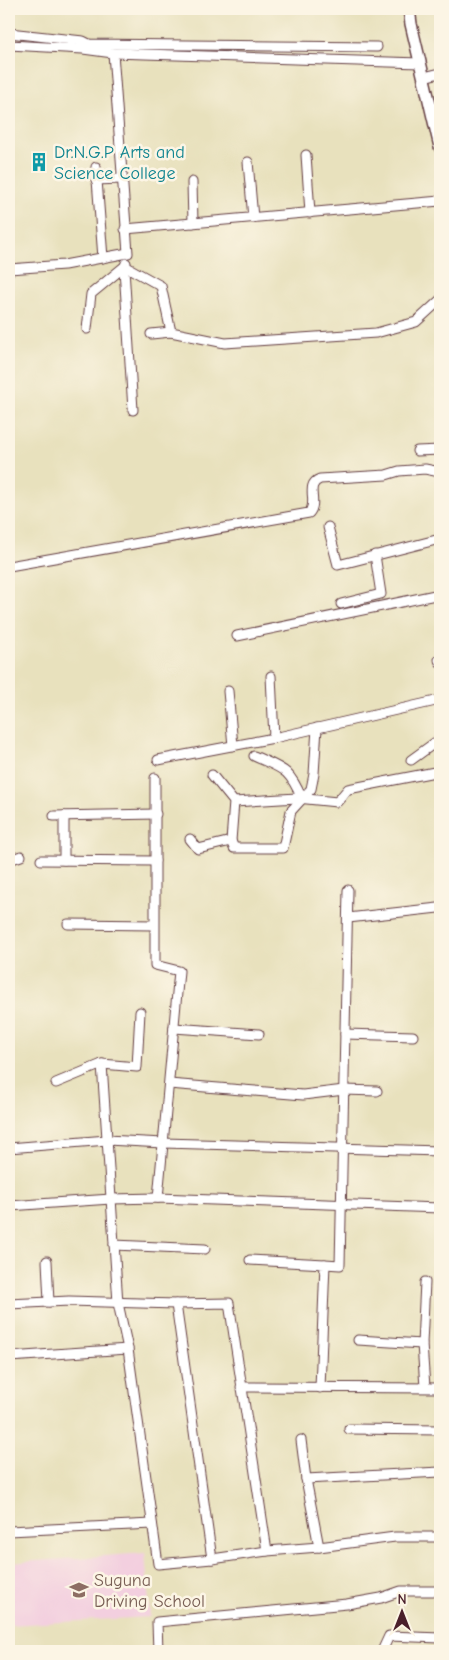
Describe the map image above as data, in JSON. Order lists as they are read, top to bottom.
{
  "places": {
    "building": ["Dr.N.G.P Arts and Science College"],
    "school or university": ["Suguna Driving School"]
  },
  "north": "top"
}
